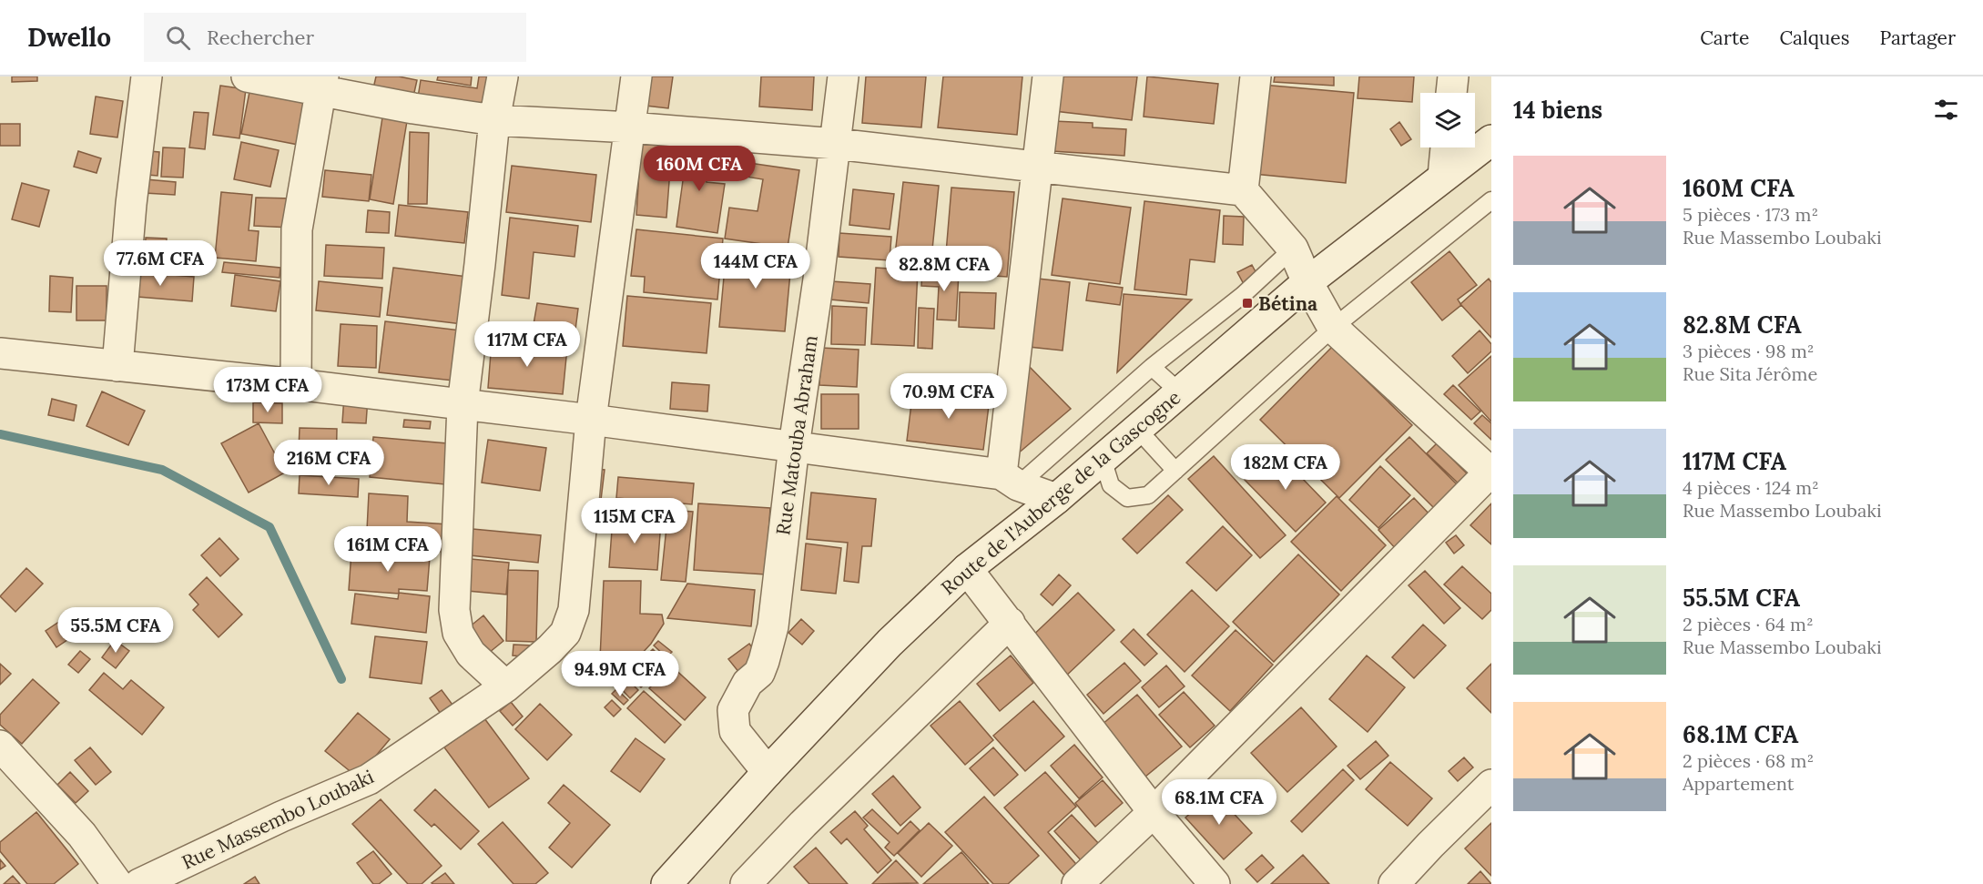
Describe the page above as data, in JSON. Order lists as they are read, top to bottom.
{
  "streets": {
    "street": ["Rue Matouba Abraham", "Route de l'Auberge de la Gascogne", "Rue Massembo Loubaki"]
  },
  "crossings": [
    ["Rue Matouba Abraham", "Route de l'Auberge de la Gascogne"]
  ],
  "places": {
    "transit": ["Bétina"]
  },
  "page": {
    "header": "Dwello",
    "search": "Rechercher",
    "nav": ["Carte", "Calques", "Partager"],
    "heading": "14 biens",
    "list": [
      {
        "name": "160M CFA",
        "note": "5 pièces · 173 m² · Rue Massembo Loubaki"
      },
      {
        "name": "82.8M CFA",
        "note": "3 pièces · 98 m² · Rue Sita Jérôme"
      },
      {
        "name": "117M CFA",
        "note": "4 pièces · 124 m² · Rue Massembo Loubaki"
      },
      {
        "name": "55.5M CFA",
        "note": "2 pièces · 64 m² · Rue Massembo Loubaki"
      },
      {
        "name": "68.1M CFA",
        "note": "2 pièces · 68 m² · Appartement"
      }
    ],
    "price": [
      "160M CFA",
      "77.6M CFA",
      "144M CFA",
      "82.8M CFA",
      "117M CFA",
      "173M CFA",
      "70.9M CFA",
      "216M CFA",
      "182M CFA",
      "115M CFA",
      "161M CFA",
      "55.5M CFA",
      "94.9M CFA",
      "68.1M CFA"
    ]
  }
}
